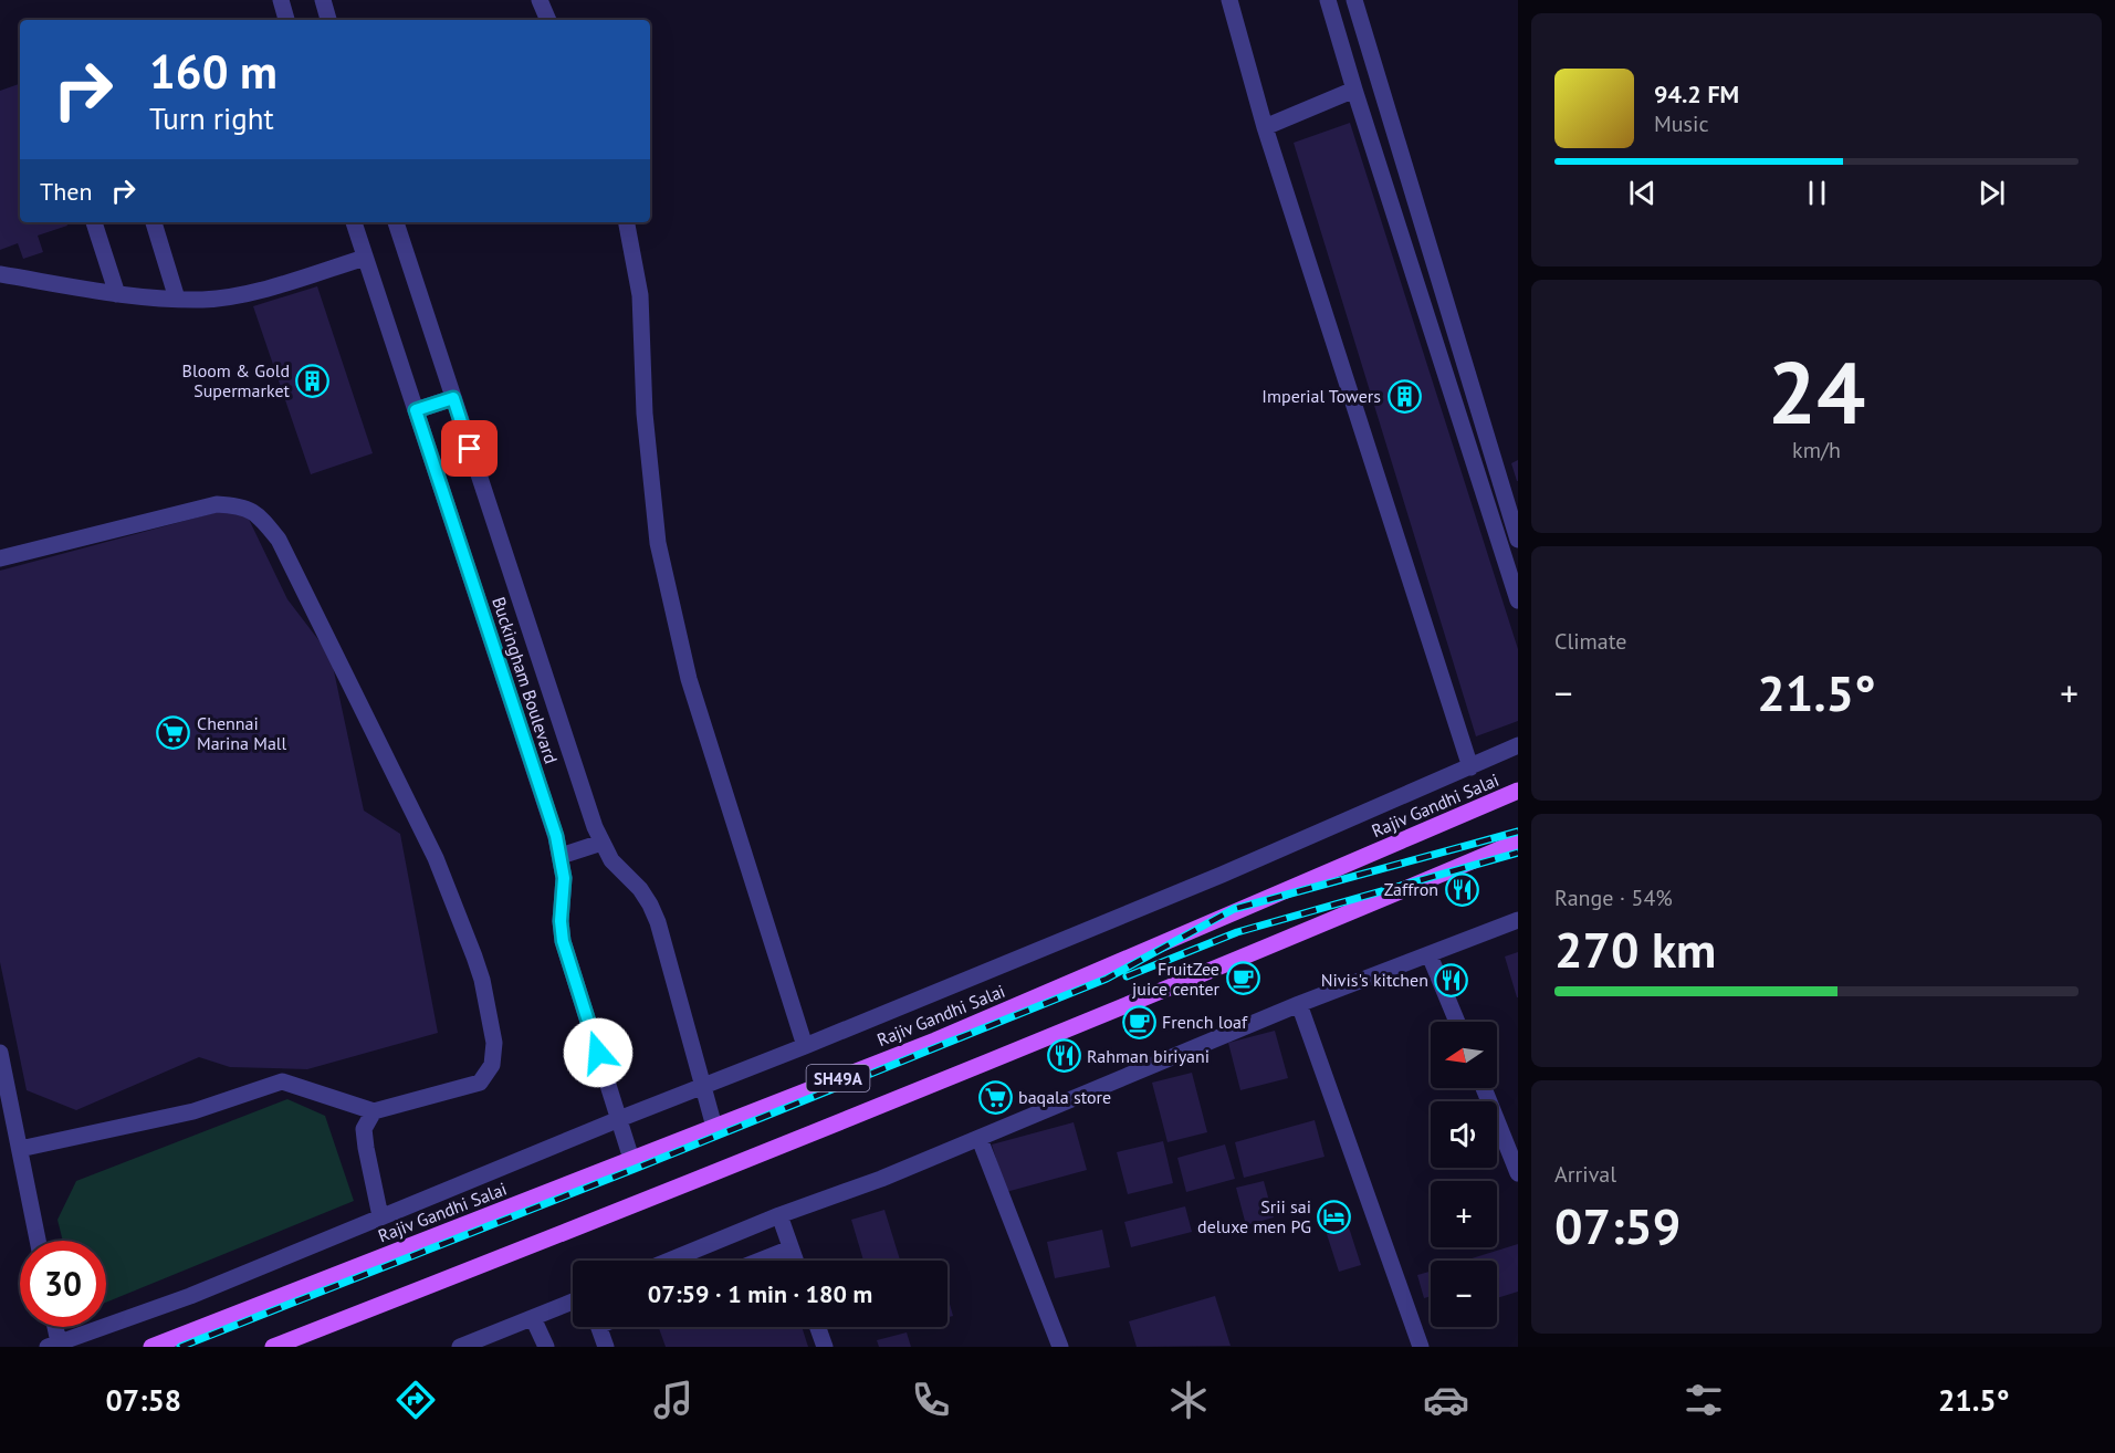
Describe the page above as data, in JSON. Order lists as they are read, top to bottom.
{
  "streets": {
    "main road": ["Rajiv Gandhi Salai", "SH49A"],
    "street": ["Buckingham Boulevard"]
  },
  "crossings": [
    ["Buckingham Boulevard", "Rajiv Gandhi Salai"]
  ],
  "places": {
    "building": ["Bloom & Gold Supermarket", "Imperial Towers"],
    "supermarket": ["Chennai Marina Mall", "baqala store"],
    "restaurant": ["Zaffron", "Nivis's kitchen", "Rahman biriyani"],
    "cafe": ["FruitZee juice center", "French loaf"],
    "hotel": ["Srii sai deluxe men PG"]
  },
  "north": "left",
  "page": {
    "turn": ["160 m", "Turn right"],
    "song": ["94.2 FM", "Music"],
    "then": "Then",
    "tile": [
      ["24", "km/h"],
      "Climate",
      ["Range · 54%", "270 km"],
      ["Arrival", "07:59"]
    ],
    "heat": ["−", "21.5°", "+"],
    "map_buttons": ["+", "−"],
    "limit": "30",
    "trip": "07:59 · 1 min · 180 m",
    "tabs": ["07:58", "21.5°"]
  }
}
